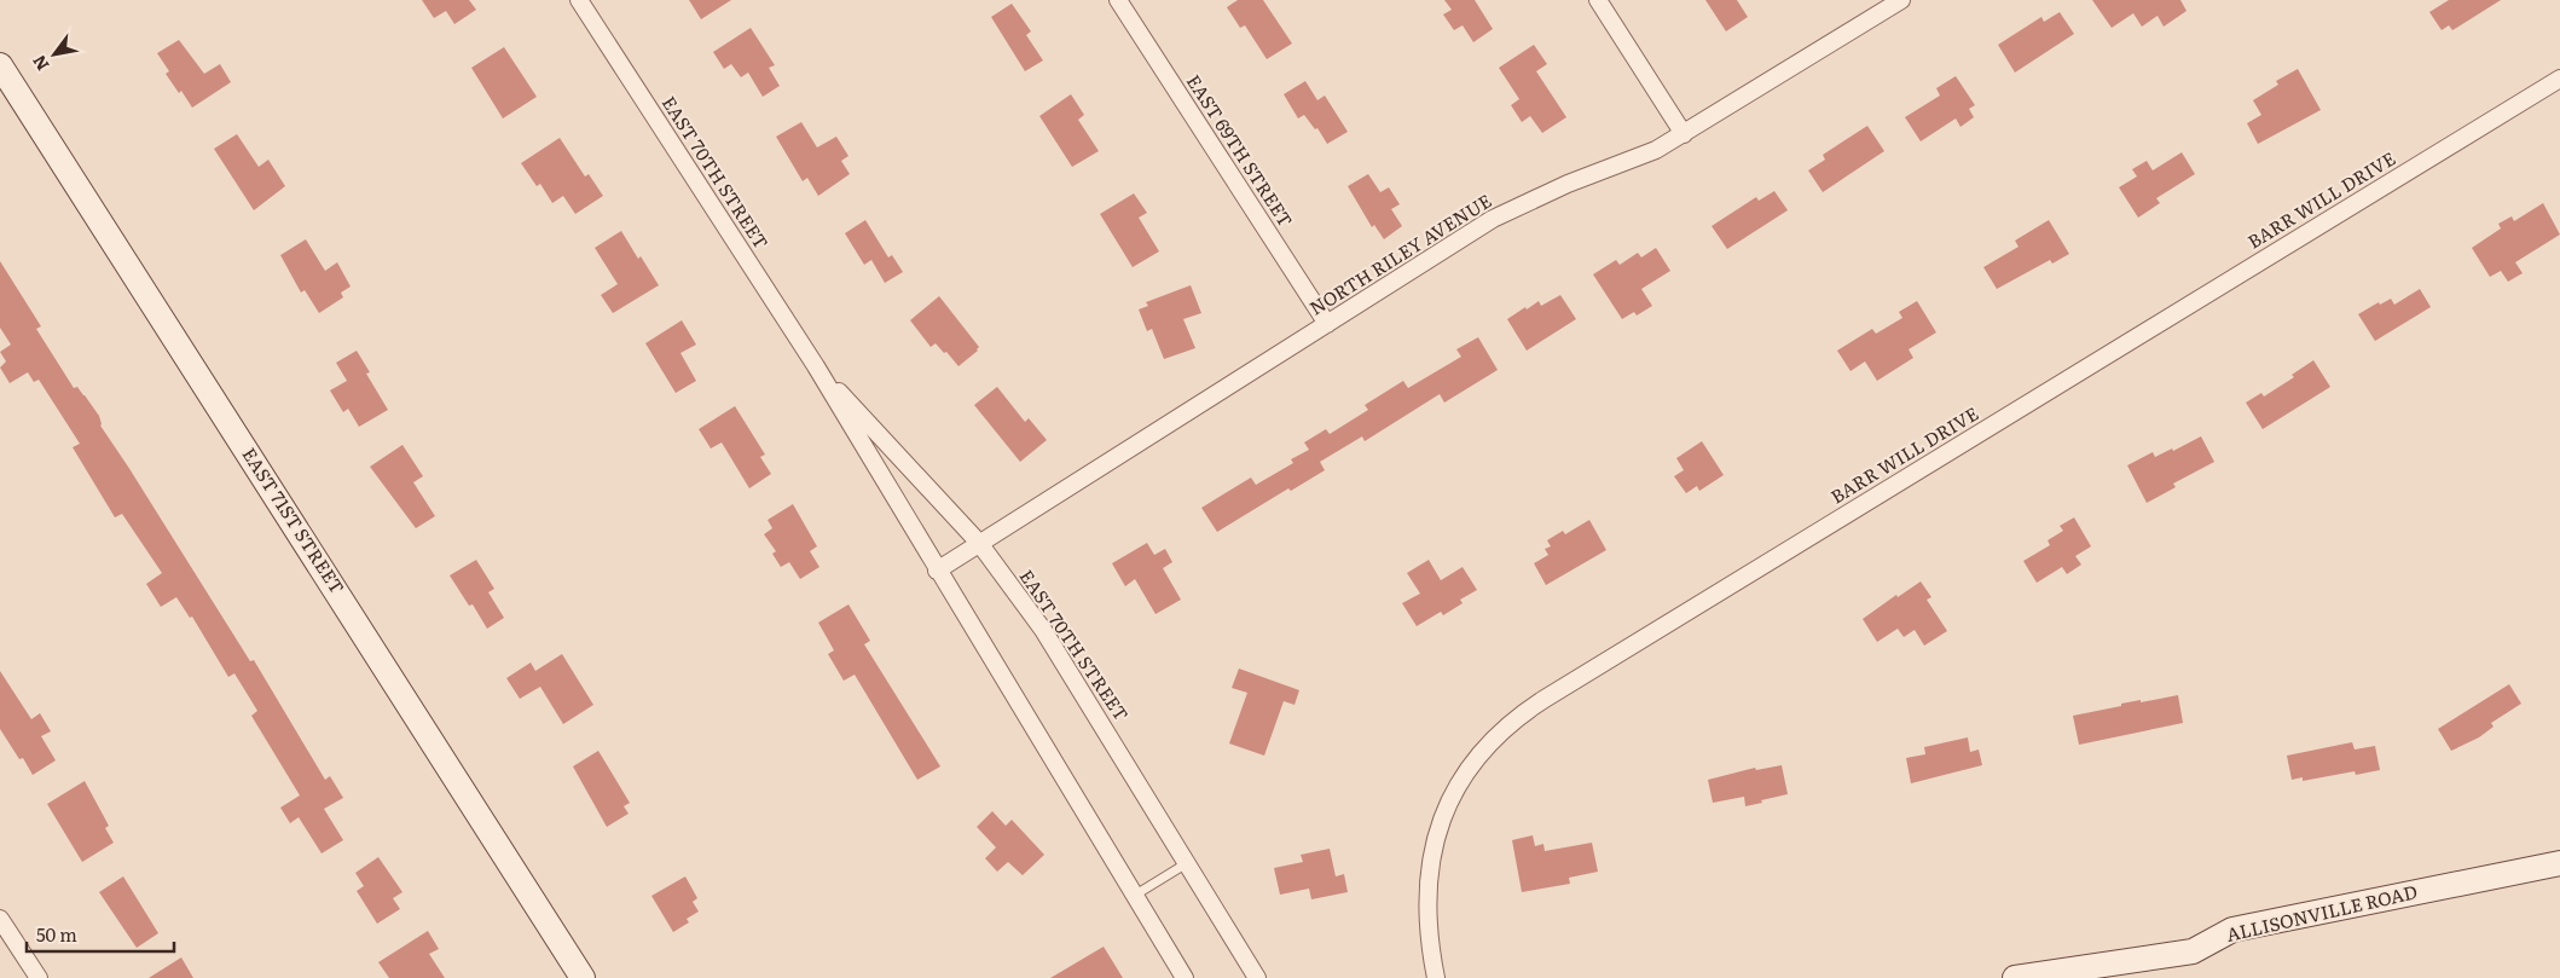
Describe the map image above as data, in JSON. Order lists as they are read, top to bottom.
{
  "streets": {
    "main road": ["EAST 71ST STREET", "ALLISONVILLE ROAD"],
    "street": [
      "EAST 69TH STREET",
      "EAST 70TH STREET",
      "BARR WILL DRIVE",
      "NORTH RILEY AVENUE"
    ]
  },
  "crossings": [
    ["EAST 69TH STREET", "NORTH RILEY AVENUE"],
    ["EAST 70TH STREET", "NORTH RILEY AVENUE"]
  ],
  "scale_bar": "50 m",
  "north": "bottom left"
}
